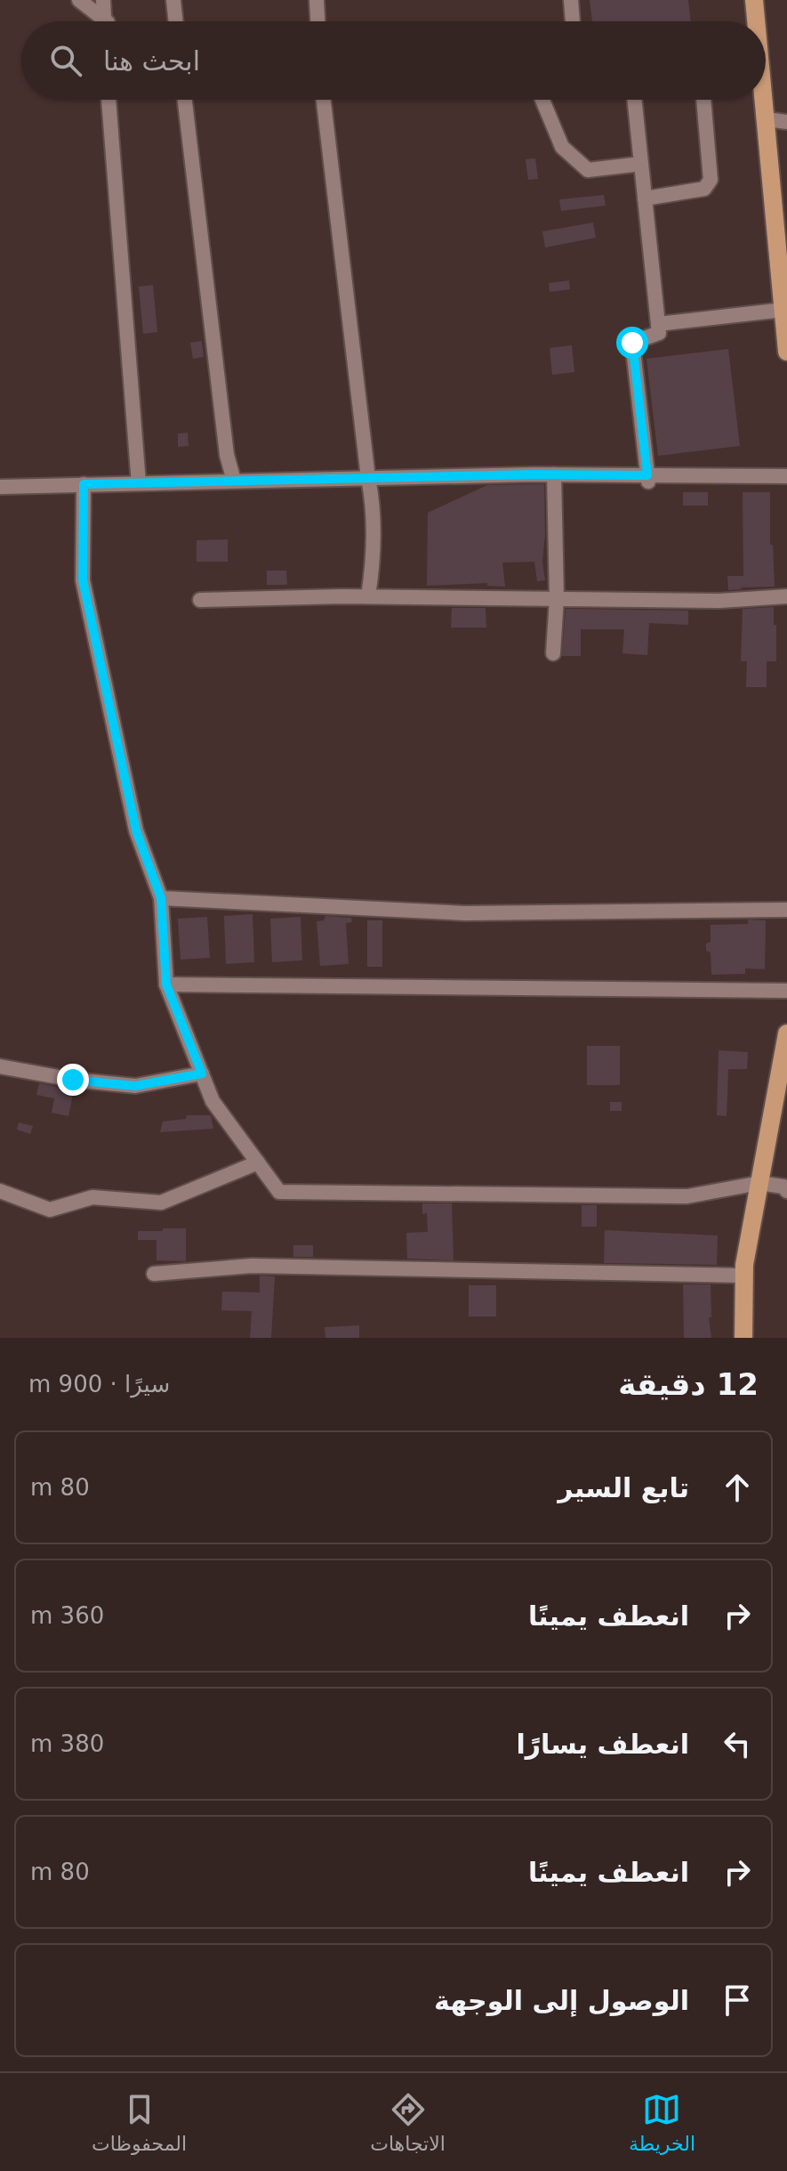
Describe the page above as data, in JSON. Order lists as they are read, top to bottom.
{
  "page": {
    "search": "ابحث هنا",
    "heading": ["12 دقيقة", "سيرًا · 900 m"],
    "list": [
      ["تابع السير", "80 m"],
      ["انعطف يمينًا", "360 m"],
      ["انعطف يسارًا", "380 m"],
      ["انعطف يمينًا", "80 m"],
      "الوصول إلى الوجهة"
    ],
    "nav": ["الخريطة", "الاتجاهات", "المحفوظات"]
  }
}
